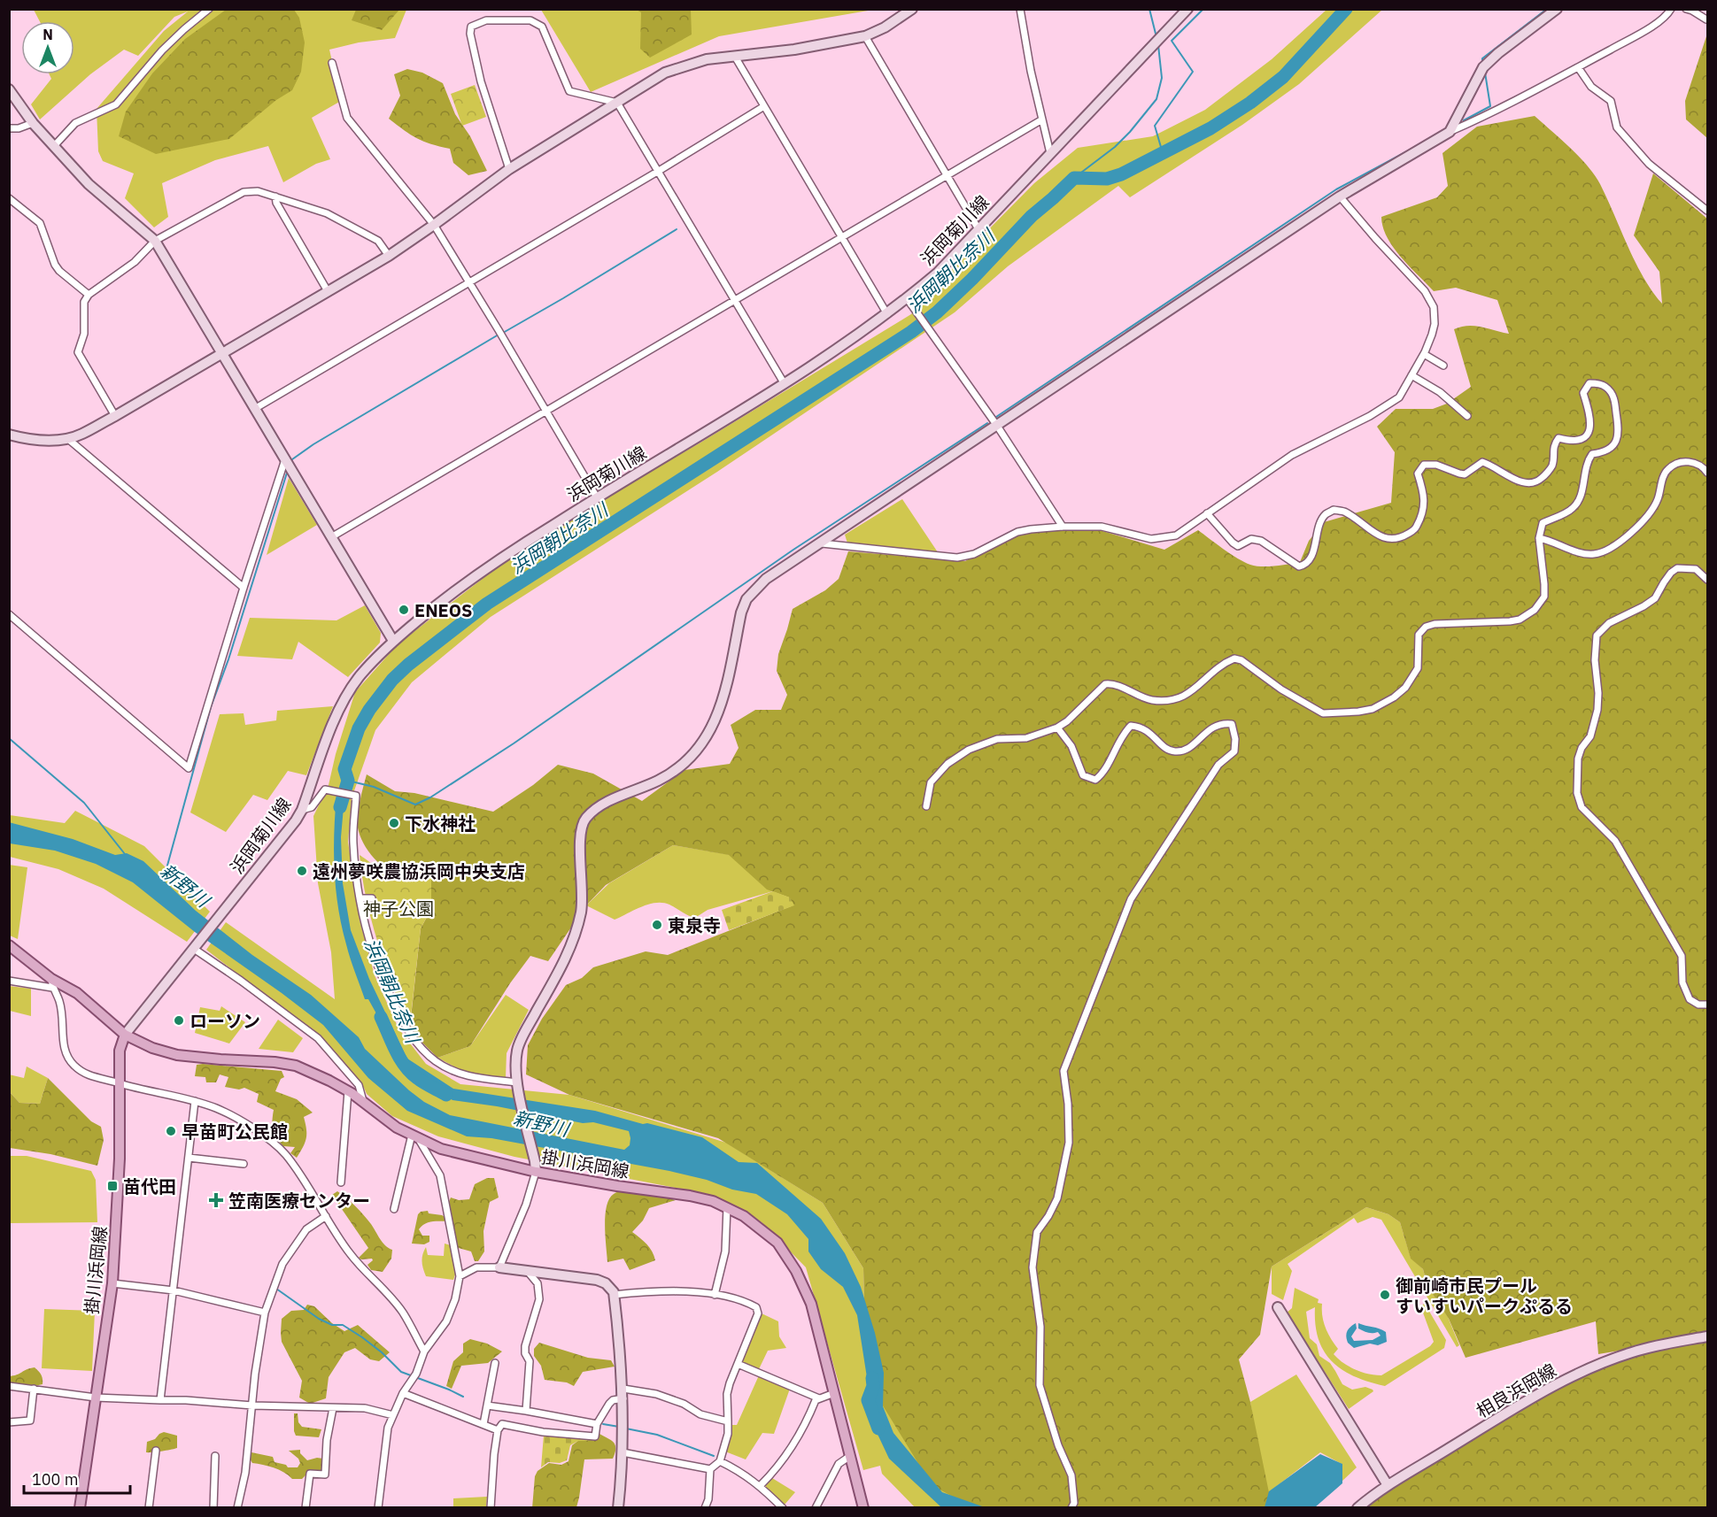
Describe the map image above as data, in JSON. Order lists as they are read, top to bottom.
{
  "streets": {
    "main road": ["掛川浜岡線"],
    "street": ["浜岡菊川線", "相良浜岡線"]
  },
  "crossings": [
    ["浜岡菊川線", "掛川浜岡線"]
  ],
  "water": ["浜岡朝比奈川", "新野川"],
  "parks": ["神子公園"],
  "places": {
    "other": [
      "ENEOS",
      "下水神社",
      "遠州夢咲農協浜岡中央支店",
      "東泉寺",
      "ローソン",
      "早苗町公民館",
      "御前崎市民プール すいすいパークぷるる"
    ],
    "transit": ["苗代田"],
    "health": ["笠南医療センター"]
  },
  "scale_bar": "100 m",
  "north": "top"
}
